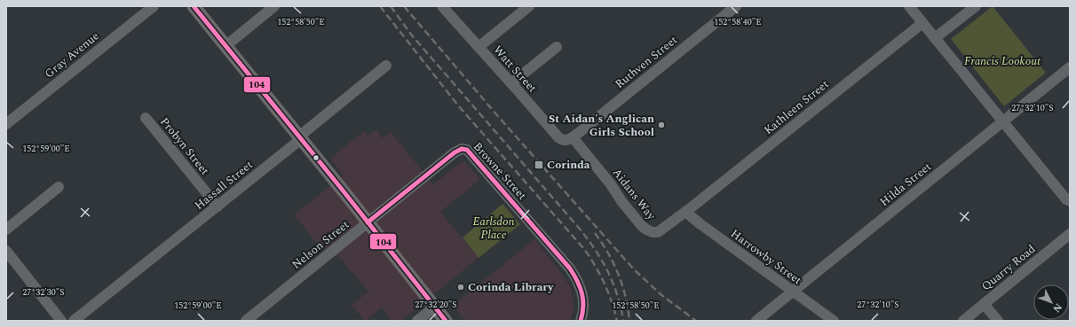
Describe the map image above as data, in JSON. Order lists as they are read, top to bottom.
{
  "streets": {
    "street": [
      "Gray Avenue",
      "Ruthven Street",
      "Watt Street",
      "Kathleen Street",
      "Probyn Street",
      "Browne Street",
      "Hilda Street",
      "Hassall Street",
      "Aidans Way",
      "Nelson Street",
      "Harrowby Street",
      "Quarry Road"
    ]
  },
  "crossings": [
    ["Ruthven Street", "Watt Street"],
    ["Ruthven Street", "Aidans Way"],
    ["Watt Street", "Aidans Way"],
    ["Kathleen Street", "Aidans Way"],
    ["Kathleen Street", "Harrowby Street"],
    ["Probyn Street", "Hassall Street"],
    ["Browne Street", "Nelson Street"],
    ["Hilda Street", "Harrowby Street"],
    ["Aidans Way", "Harrowby Street"]
  ],
  "parks": ["Francis Lookout", "Earlsdon Place"],
  "places": {
    "other": ["St Aidan's Anglican Girls School", "Corinda Library"],
    "transit": ["Corinda"]
  },
  "lines": ["transit line 104"],
  "north": "bottom right",
  "coordinates": [
    "152°58'50\"E",
    "152°58'40\"E",
    "27°32'10\"S",
    "152°59'00\"E",
    "27°32'30\"S",
    "27°32'20\"S"
  ]
}
